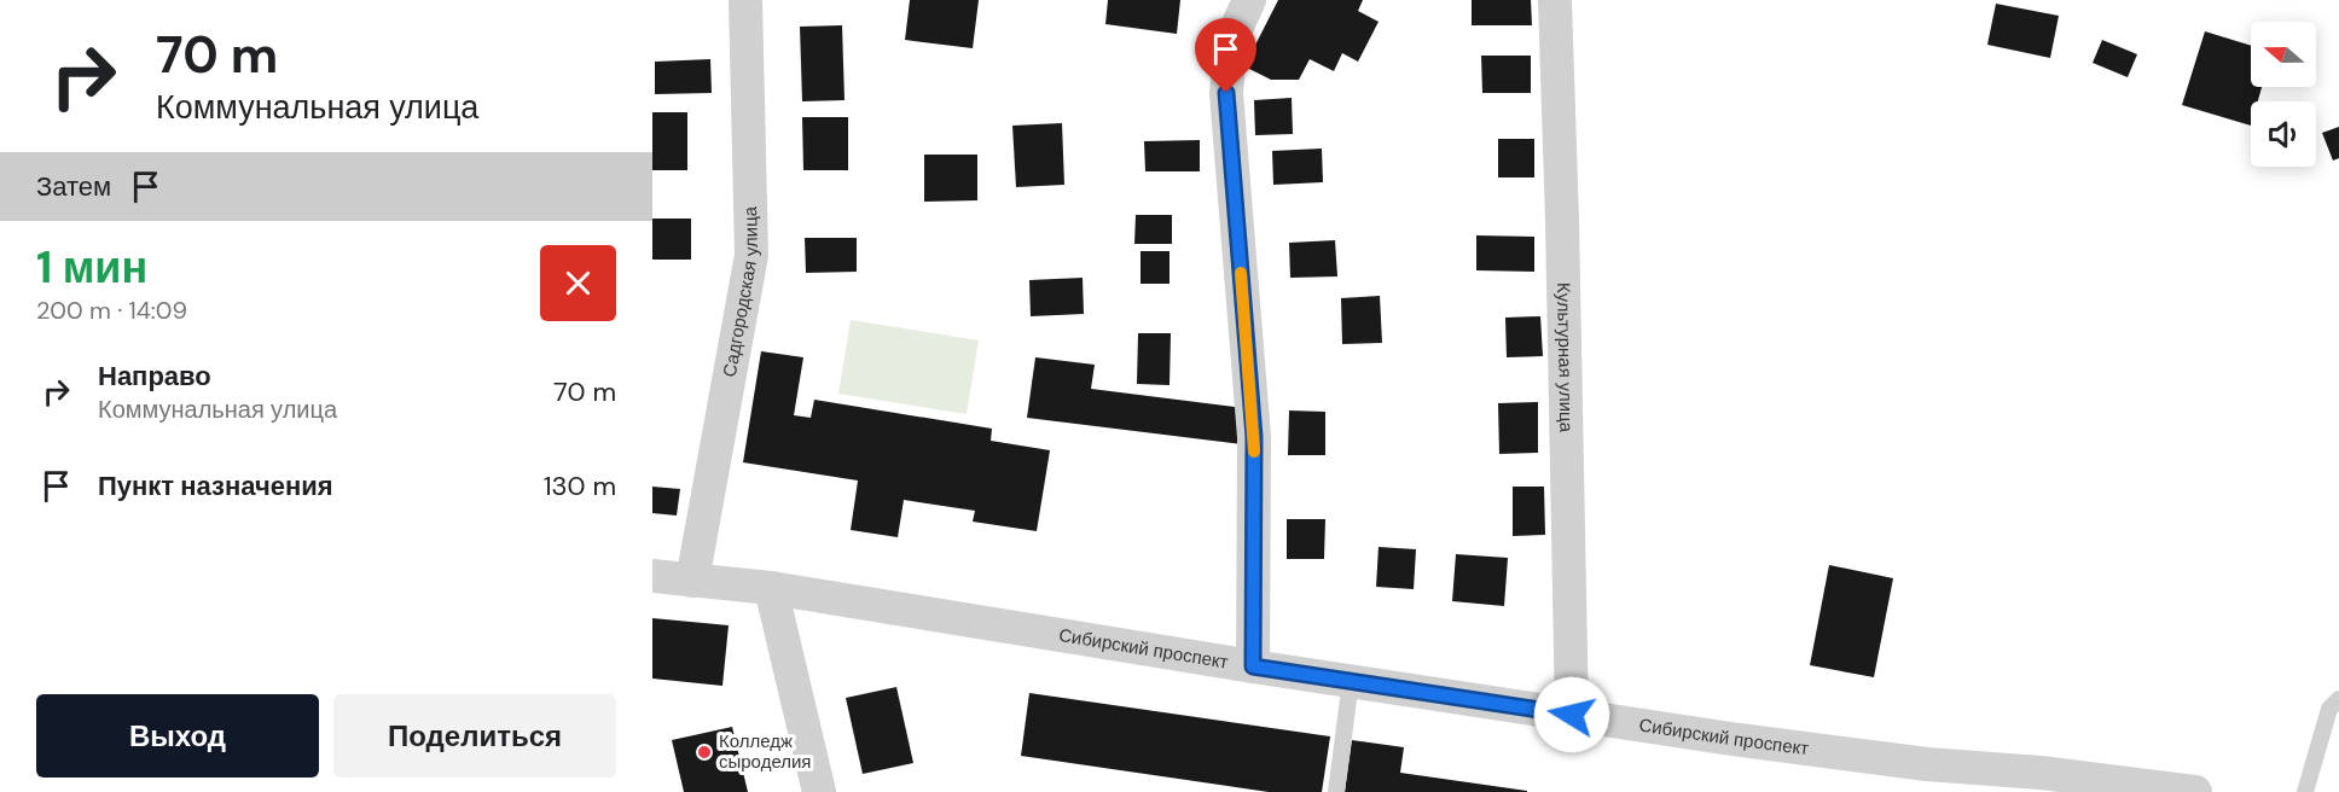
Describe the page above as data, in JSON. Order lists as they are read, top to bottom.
{
  "streets": {
    "street": ["Садгородская улица", "Культурная улица", "Сибирский проспект"]
  },
  "crossings": [
    ["Садгородская улица", "Сибирский проспект"],
    ["Культурная улица", "Сибирский проспект"]
  ],
  "places": ["Колледж сыроделия"],
  "north": "left",
  "page": {
    "turn": ["70 m", "Коммунальная улица"],
    "then": "Затем",
    "heading": ["1 мин", "200 m · 14:09"],
    "list": [
      {
        "name": "Направо",
        "note": "Коммунальная улица",
        "value": "70 m"
      },
      {
        "name": "Пункт назначения",
        "value": "130 m"
      }
    ],
    "buttons": ["Выход", "Поделиться"]
  }
}
